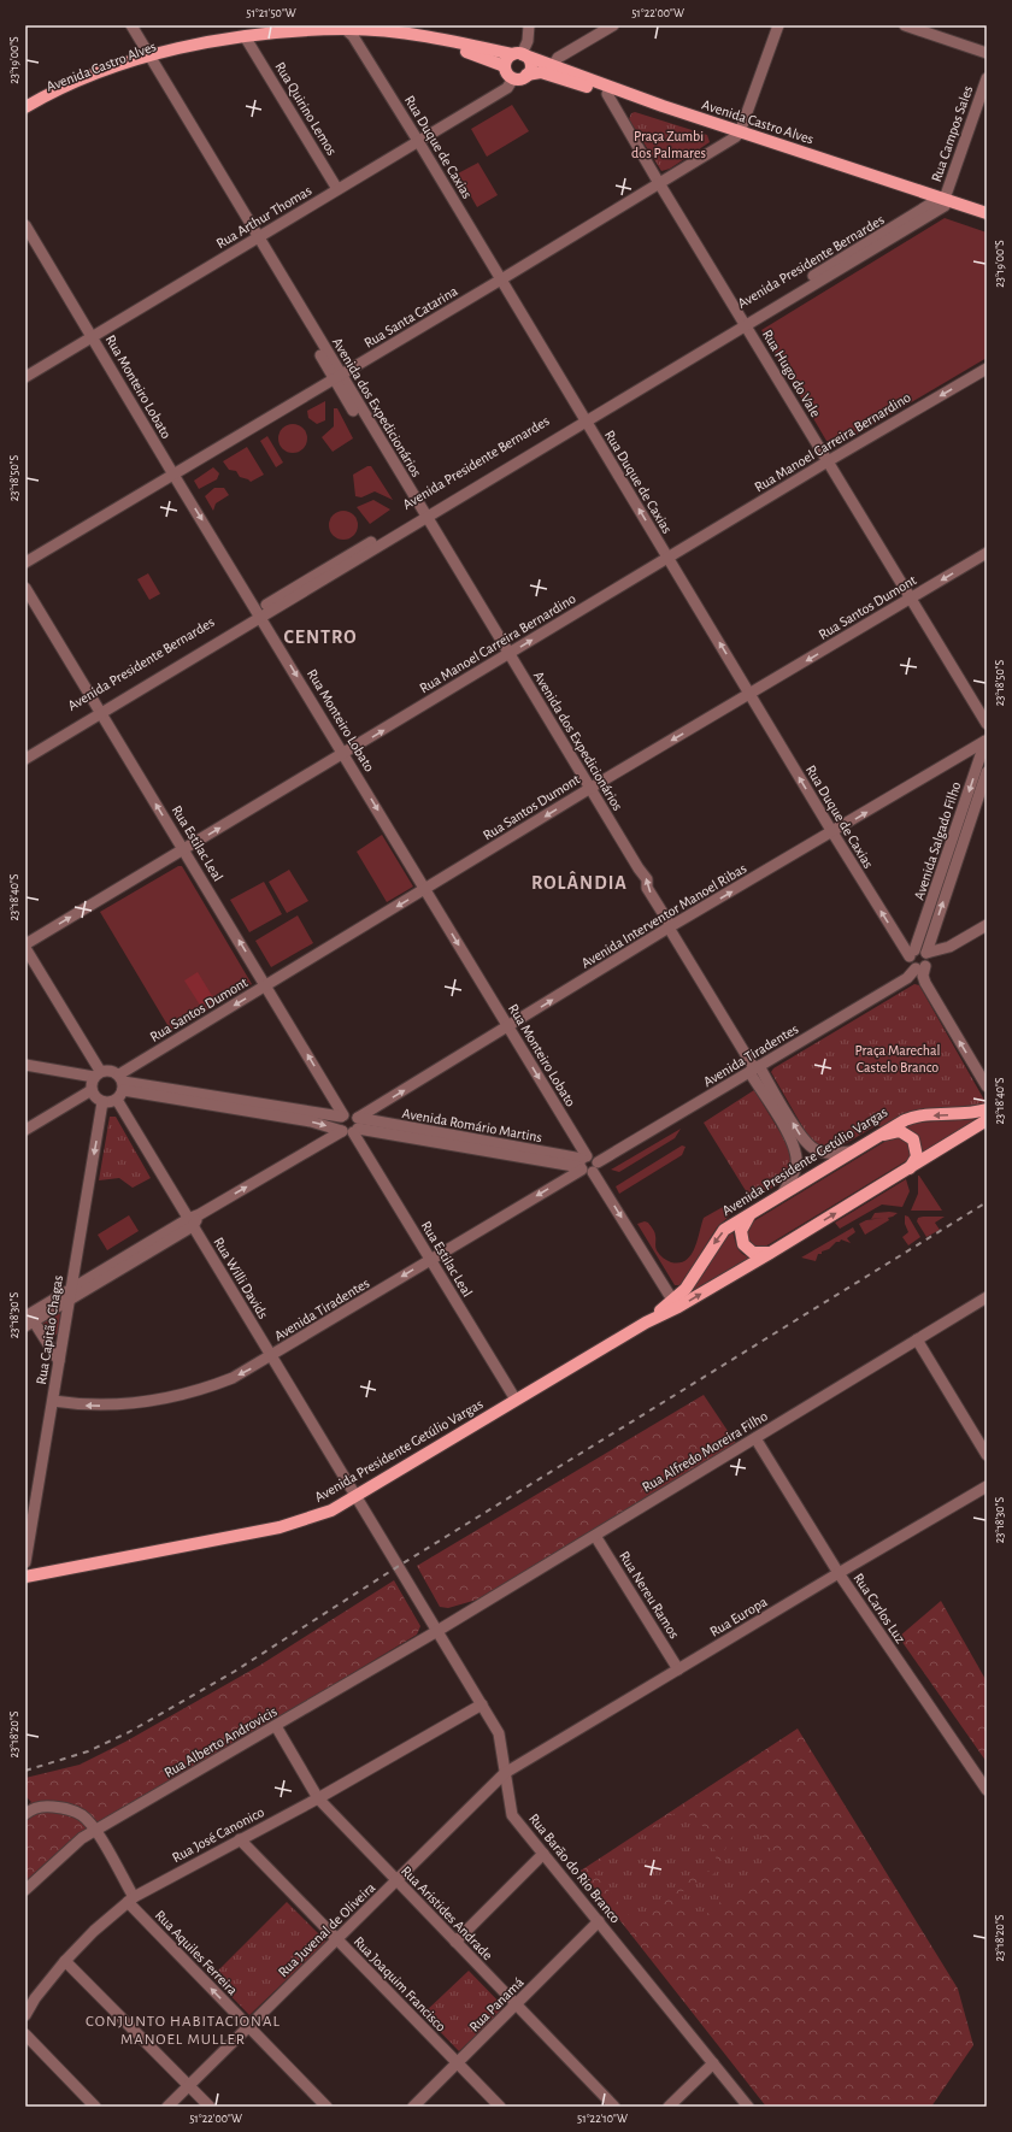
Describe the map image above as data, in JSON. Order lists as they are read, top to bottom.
{
  "streets": {
    "main road": ["Avenida Castro Alves", "Avenida Presidente Getúlio Vargas"],
    "street": [
      "Rua Quirino Lemos",
      "Rua Campos Sales",
      "Rua Duque de Caxias",
      "Rua Arthur Thomas",
      "Avenida Presidente Bernardes",
      "Rua Santa Catarina",
      "Rua Hugo do Vale",
      "Rua Monteiro Lobato",
      "Avenida dos Expedicionários",
      "Rua Manoel Carreira Bernardino",
      "Rua Santos Dumont",
      "Avenida Salgado Filho",
      "Rua Estilac Leal",
      "Avenida Interventor Manoel Ribas",
      "Avenida Tiradentes",
      "Avenida Romário Martins",
      "Rua Willi Davids",
      "Rua Capitão Chagas",
      "Rua Alfredo Moreira Filho",
      "Rua Nereu Ramos",
      "Rua Carlos Luz",
      "Rua Europa",
      "Rua Alberto Androvicis",
      "Rua José Canonico",
      "Rua Barão do Rio Branco",
      "Rua Aristides Andrade",
      "Rua Juvenal de Oliveira",
      "Rua Aquiles Ferreira",
      "Rua Joaquim Francisco",
      "Rua Panamá"
    ]
  },
  "crossings": [
    ["Avenida Castro Alves", "Rua Quirino Lemos"],
    ["Avenida Castro Alves", "Rua Campos Sales"],
    ["Avenida Castro Alves", "Rua Duque de Caxias"],
    ["Avenida Castro Alves", "Rua Arthur Thomas"],
    ["Avenida Castro Alves", "Avenida Presidente Bernardes"],
    ["Avenida Castro Alves", "Rua Santa Catarina"],
    ["Avenida Castro Alves", "Rua Hugo do Vale"],
    ["Avenida Castro Alves", "Avenida dos Expedicionários"],
    ["Rua Quirino Lemos", "Rua Arthur Thomas"],
    ["Rua Campos Sales", "Avenida Presidente Bernardes"],
    ["Rua Duque de Caxias", "Rua Arthur Thomas"],
    ["Rua Duque de Caxias", "Avenida Presidente Bernardes"],
    ["Rua Duque de Caxias", "Rua Santa Catarina"],
    ["Rua Duque de Caxias", "Rua Manoel Carreira Bernardino"],
    ["Rua Duque de Caxias", "Rua Santos Dumont"],
    ["Rua Duque de Caxias", "Avenida Salgado Filho"],
    ["Rua Duque de Caxias", "Avenida Interventor Manoel Ribas"],
    ["Rua Duque de Caxias", "Avenida Tiradentes"],
    ["Rua Arthur Thomas", "Rua Monteiro Lobato"],
    ["Rua Arthur Thomas", "Avenida dos Expedicionários"],
    ["Avenida Presidente Bernardes", "Rua Hugo do Vale"],
    ["Avenida Presidente Bernardes", "Rua Monteiro Lobato"],
    ["Avenida Presidente Bernardes", "Avenida dos Expedicionários"],
    ["Avenida Presidente Bernardes", "Rua Estilac Leal"],
    ["Rua Santa Catarina", "Rua Hugo do Vale"],
    ["Rua Santa Catarina", "Rua Monteiro Lobato"],
    ["Rua Santa Catarina", "Avenida dos Expedicionários"],
    ["Rua Hugo do Vale", "Rua Manoel Carreira Bernardino"],
    ["Rua Hugo do Vale", "Rua Santos Dumont"],
    ["Rua Monteiro Lobato", "Rua Manoel Carreira Bernardino"],
    ["Rua Monteiro Lobato", "Rua Santos Dumont"],
    ["Rua Monteiro Lobato", "Avenida Interventor Manoel Ribas"],
    ["Rua Monteiro Lobato", "Avenida Tiradentes"],
    ["Rua Monteiro Lobato", "Avenida Romário Martins"],
    ["Rua Monteiro Lobato", "Avenida Presidente Getúlio Vargas"],
    ["Avenida dos Expedicionários", "Rua Manoel Carreira Bernardino"],
    ["Avenida dos Expedicionários", "Rua Santos Dumont"],
    ["Avenida dos Expedicionários", "Avenida Interventor Manoel Ribas"],
    ["Avenida dos Expedicionários", "Avenida Tiradentes"],
    ["Avenida dos Expedicionários", "Avenida Presidente Getúlio Vargas"],
    ["Rua Manoel Carreira Bernardino", "Rua Estilac Leal"],
    ["Rua Santos Dumont", "Rua Estilac Leal"],
    ["Rua Santos Dumont", "Avenida Romário Martins"],
    ["Rua Santos Dumont", "Rua Willi Davids"],
    ["Rua Santos Dumont", "Rua Capitão Chagas"],
    ["Avenida Salgado Filho", "Avenida Interventor Manoel Ribas"],
    ["Rua Estilac Leal", "Avenida Interventor Manoel Ribas"],
    ["Rua Estilac Leal", "Avenida Tiradentes"],
    ["Rua Estilac Leal", "Avenida Romário Martins"],
    ["Rua Estilac Leal", "Avenida Presidente Getúlio Vargas"],
    ["Avenida Interventor Manoel Ribas", "Avenida Romário Martins"],
    ["Avenida Interventor Manoel Ribas", "Rua Willi Davids"],
    ["Avenida Interventor Manoel Ribas", "Rua Capitão Chagas"],
    ["Avenida Tiradentes", "Avenida Romário Martins"],
    ["Avenida Tiradentes", "Rua Willi Davids"],
    ["Avenida Tiradentes", "Rua Capitão Chagas"],
    ["Avenida Romário Martins", "Rua Willi Davids"],
    ["Avenida Romário Martins", "Rua Capitão Chagas"],
    ["Avenida Presidente Getúlio Vargas", "Rua Willi Davids"],
    ["Avenida Presidente Getúlio Vargas", "Rua Barão do Rio Branco"],
    ["Rua Willi Davids", "Rua Capitão Chagas"],
    ["Rua Willi Davids", "Rua Barão do Rio Branco"],
    ["Rua Alfredo Moreira Filho", "Rua Nereu Ramos"],
    ["Rua Alfredo Moreira Filho", "Rua Carlos Luz"],
    ["Rua Alfredo Moreira Filho", "Rua Alberto Androvicis"],
    ["Rua Alfredo Moreira Filho", "Rua Barão do Rio Branco"],
    ["Rua Nereu Ramos", "Rua Europa"],
    ["Rua Carlos Luz", "Rua Europa"],
    ["Rua Europa", "Rua Barão do Rio Branco"],
    ["Rua Europa", "Rua Juvenal de Oliveira"],
    ["Rua Alberto Androvicis", "Rua Barão do Rio Branco"],
    ["Rua Alberto Androvicis", "Rua Aristides Andrade"],
    ["Rua Alberto Androvicis", "Rua Aquiles Ferreira"],
    ["Rua José Canonico", "Rua Barão do Rio Branco"],
    ["Rua José Canonico", "Rua Aristides Andrade"],
    ["Rua José Canonico", "Rua Aquiles Ferreira"],
    ["Rua José Canonico", "Rua Joaquim Francisco"],
    ["Rua Barão do Rio Branco", "Rua Juvenal de Oliveira"],
    ["Rua Barão do Rio Branco", "Rua Panamá"],
    ["Rua Aristides Andrade", "Rua Juvenal de Oliveira"],
    ["Rua Aristides Andrade", "Rua Panamá"],
    ["Rua Juvenal de Oliveira", "Rua Aquiles Ferreira"],
    ["Rua Juvenal de Oliveira", "Rua Joaquim Francisco"],
    ["Rua Joaquim Francisco", "Rua Panamá"]
  ],
  "one_way": [
    "Rua Duque de Caxias",
    "Rua Monteiro Lobato",
    "Rua Santos Dumont",
    "Rua Estilac Leal",
    "Avenida Interventor Manoel Ribas",
    "Avenida Tiradentes",
    "Rua Capitão Chagas"
  ],
  "districts": ["CENTRO", "ROLÂNDIA", "CONJUNTO HABITACIONAL MANOEL MULLER"],
  "parks": ["Praça Zumbi dos Palmares", "Praça Marechal Castelo Branco"],
  "coordinates": [
    "51°21'50\"W",
    "51°22'00\"W",
    "23°19'00\"S",
    "23°18'50\"S",
    "23°18'40\"S",
    "23°18'30\"S",
    "23°18'20\"S",
    "51°22'10\"W"
  ]
}
